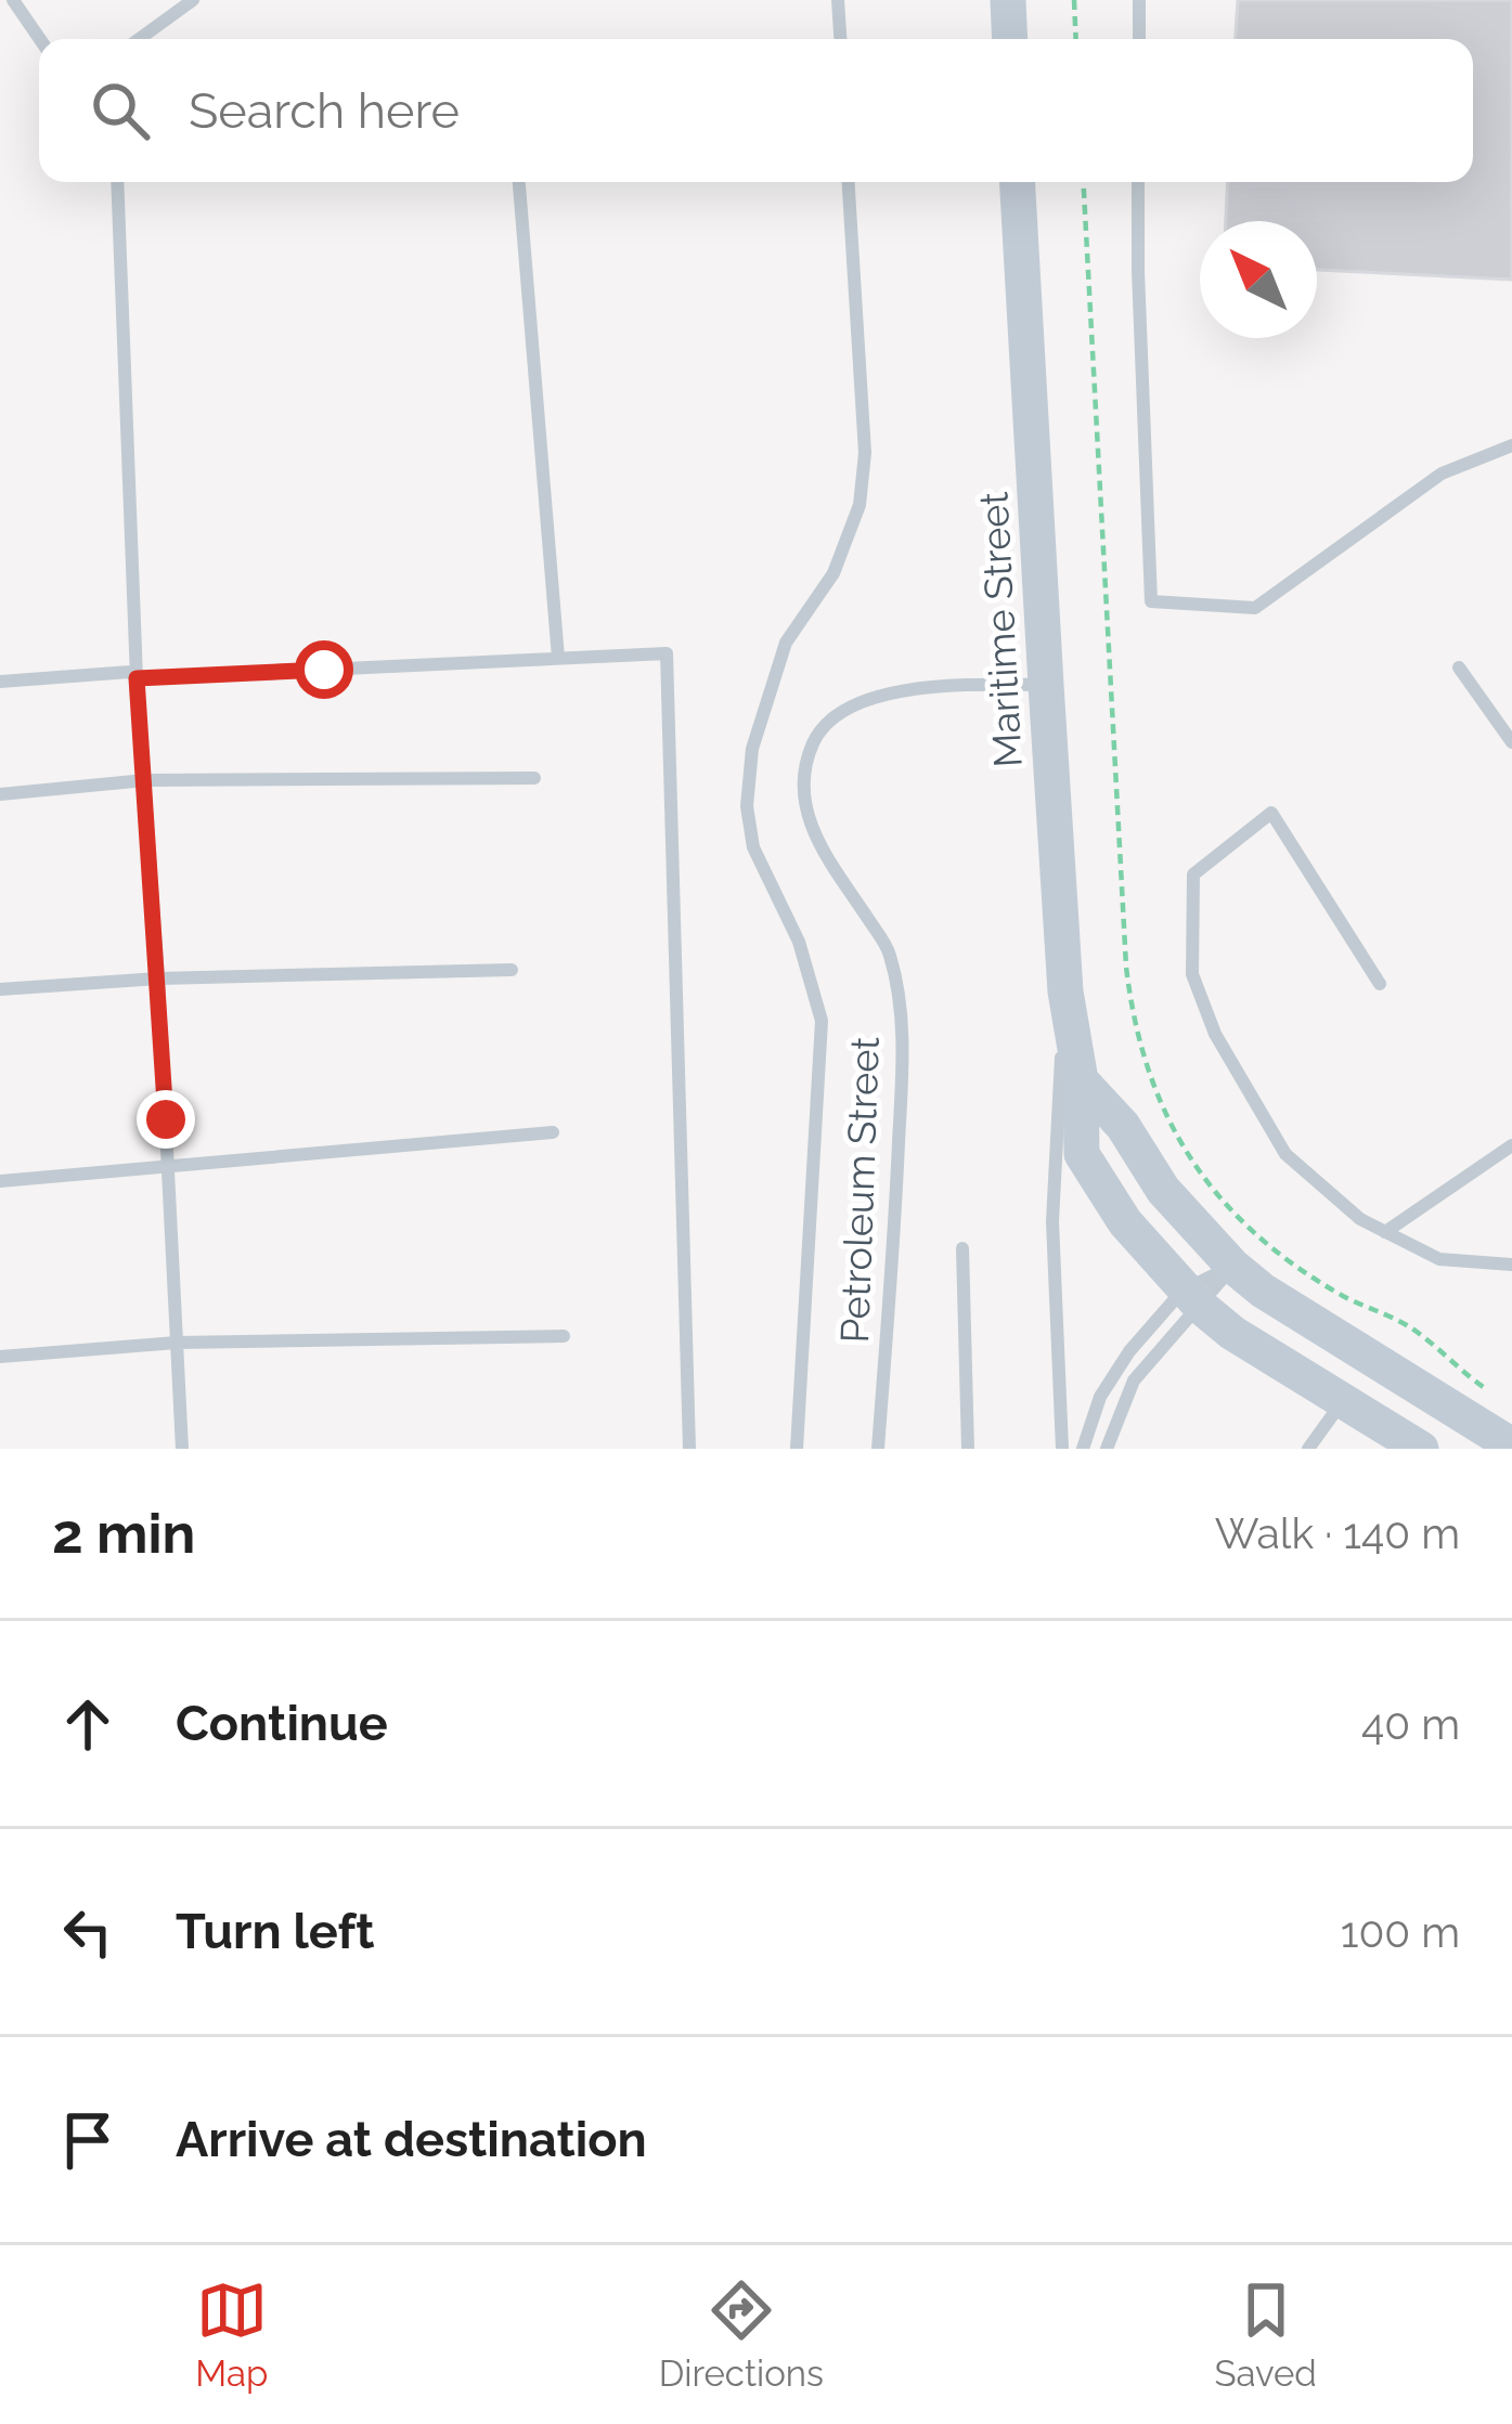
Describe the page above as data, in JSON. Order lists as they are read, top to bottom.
{
  "streets": {
    "main road": ["Maritime Street"],
    "lane": ["Petroleum Street"]
  },
  "crossings": [
    ["Maritime Street", "Petroleum Street"]
  ],
  "north": "top left",
  "page": {
    "search": "Search here",
    "heading": ["2 min", "Walk · 140 m"],
    "list": [
      ["Continue", "40 m"],
      ["Turn left", "100 m"],
      "Arrive at destination"
    ],
    "nav": ["Map", "Directions", "Saved"]
  }
}
